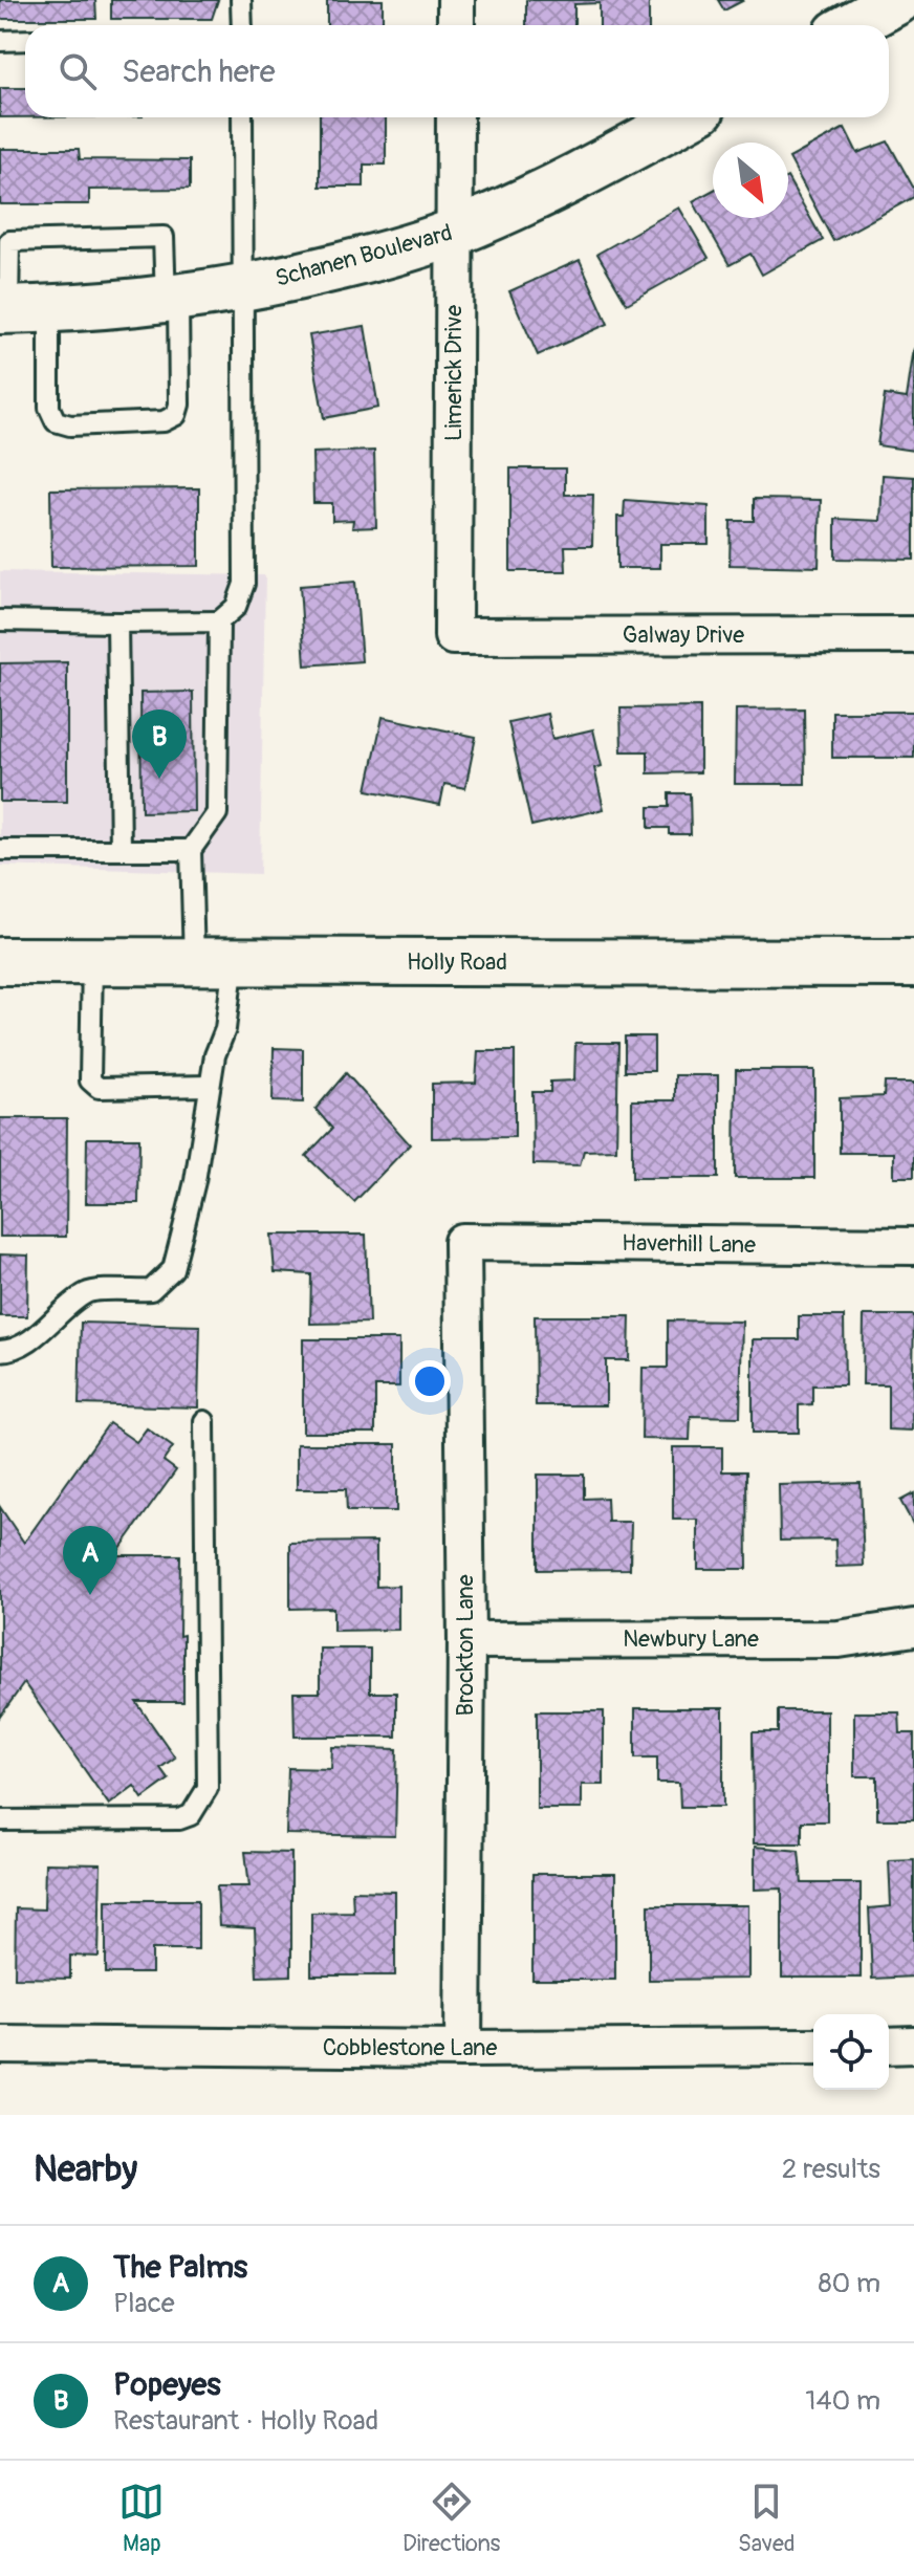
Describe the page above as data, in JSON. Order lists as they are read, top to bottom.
{
  "streets": {
    "main road": ["Schanen Boulevard", "Holly Road"],
    "street": [
      "Limerick Drive",
      "Galway Drive",
      "Haverhill Lane",
      "Newbury Lane",
      "Brockton Lane",
      "Cobblestone Lane"
    ]
  },
  "crossings": [
    ["Schanen Boulevard", "Limerick Drive"],
    ["Limerick Drive", "Galway Drive"],
    ["Haverhill Lane", "Brockton Lane"],
    ["Newbury Lane", "Brockton Lane"],
    ["Brockton Lane", "Cobblestone Lane"]
  ],
  "north": "bottom right",
  "page": {
    "search": "Search here",
    "pins": ["B", "A"],
    "heading": ["Nearby", "2 results"],
    "list": [
      {
        "mark": "A",
        "name": "The Palms",
        "note": "Place",
        "value": "80 m"
      },
      {
        "mark": "B",
        "name": "Popeyes",
        "note": "Restaurant · Holly Road",
        "value": "140 m"
      }
    ],
    "nav": ["Map", "Directions", "Saved"]
  }
}
